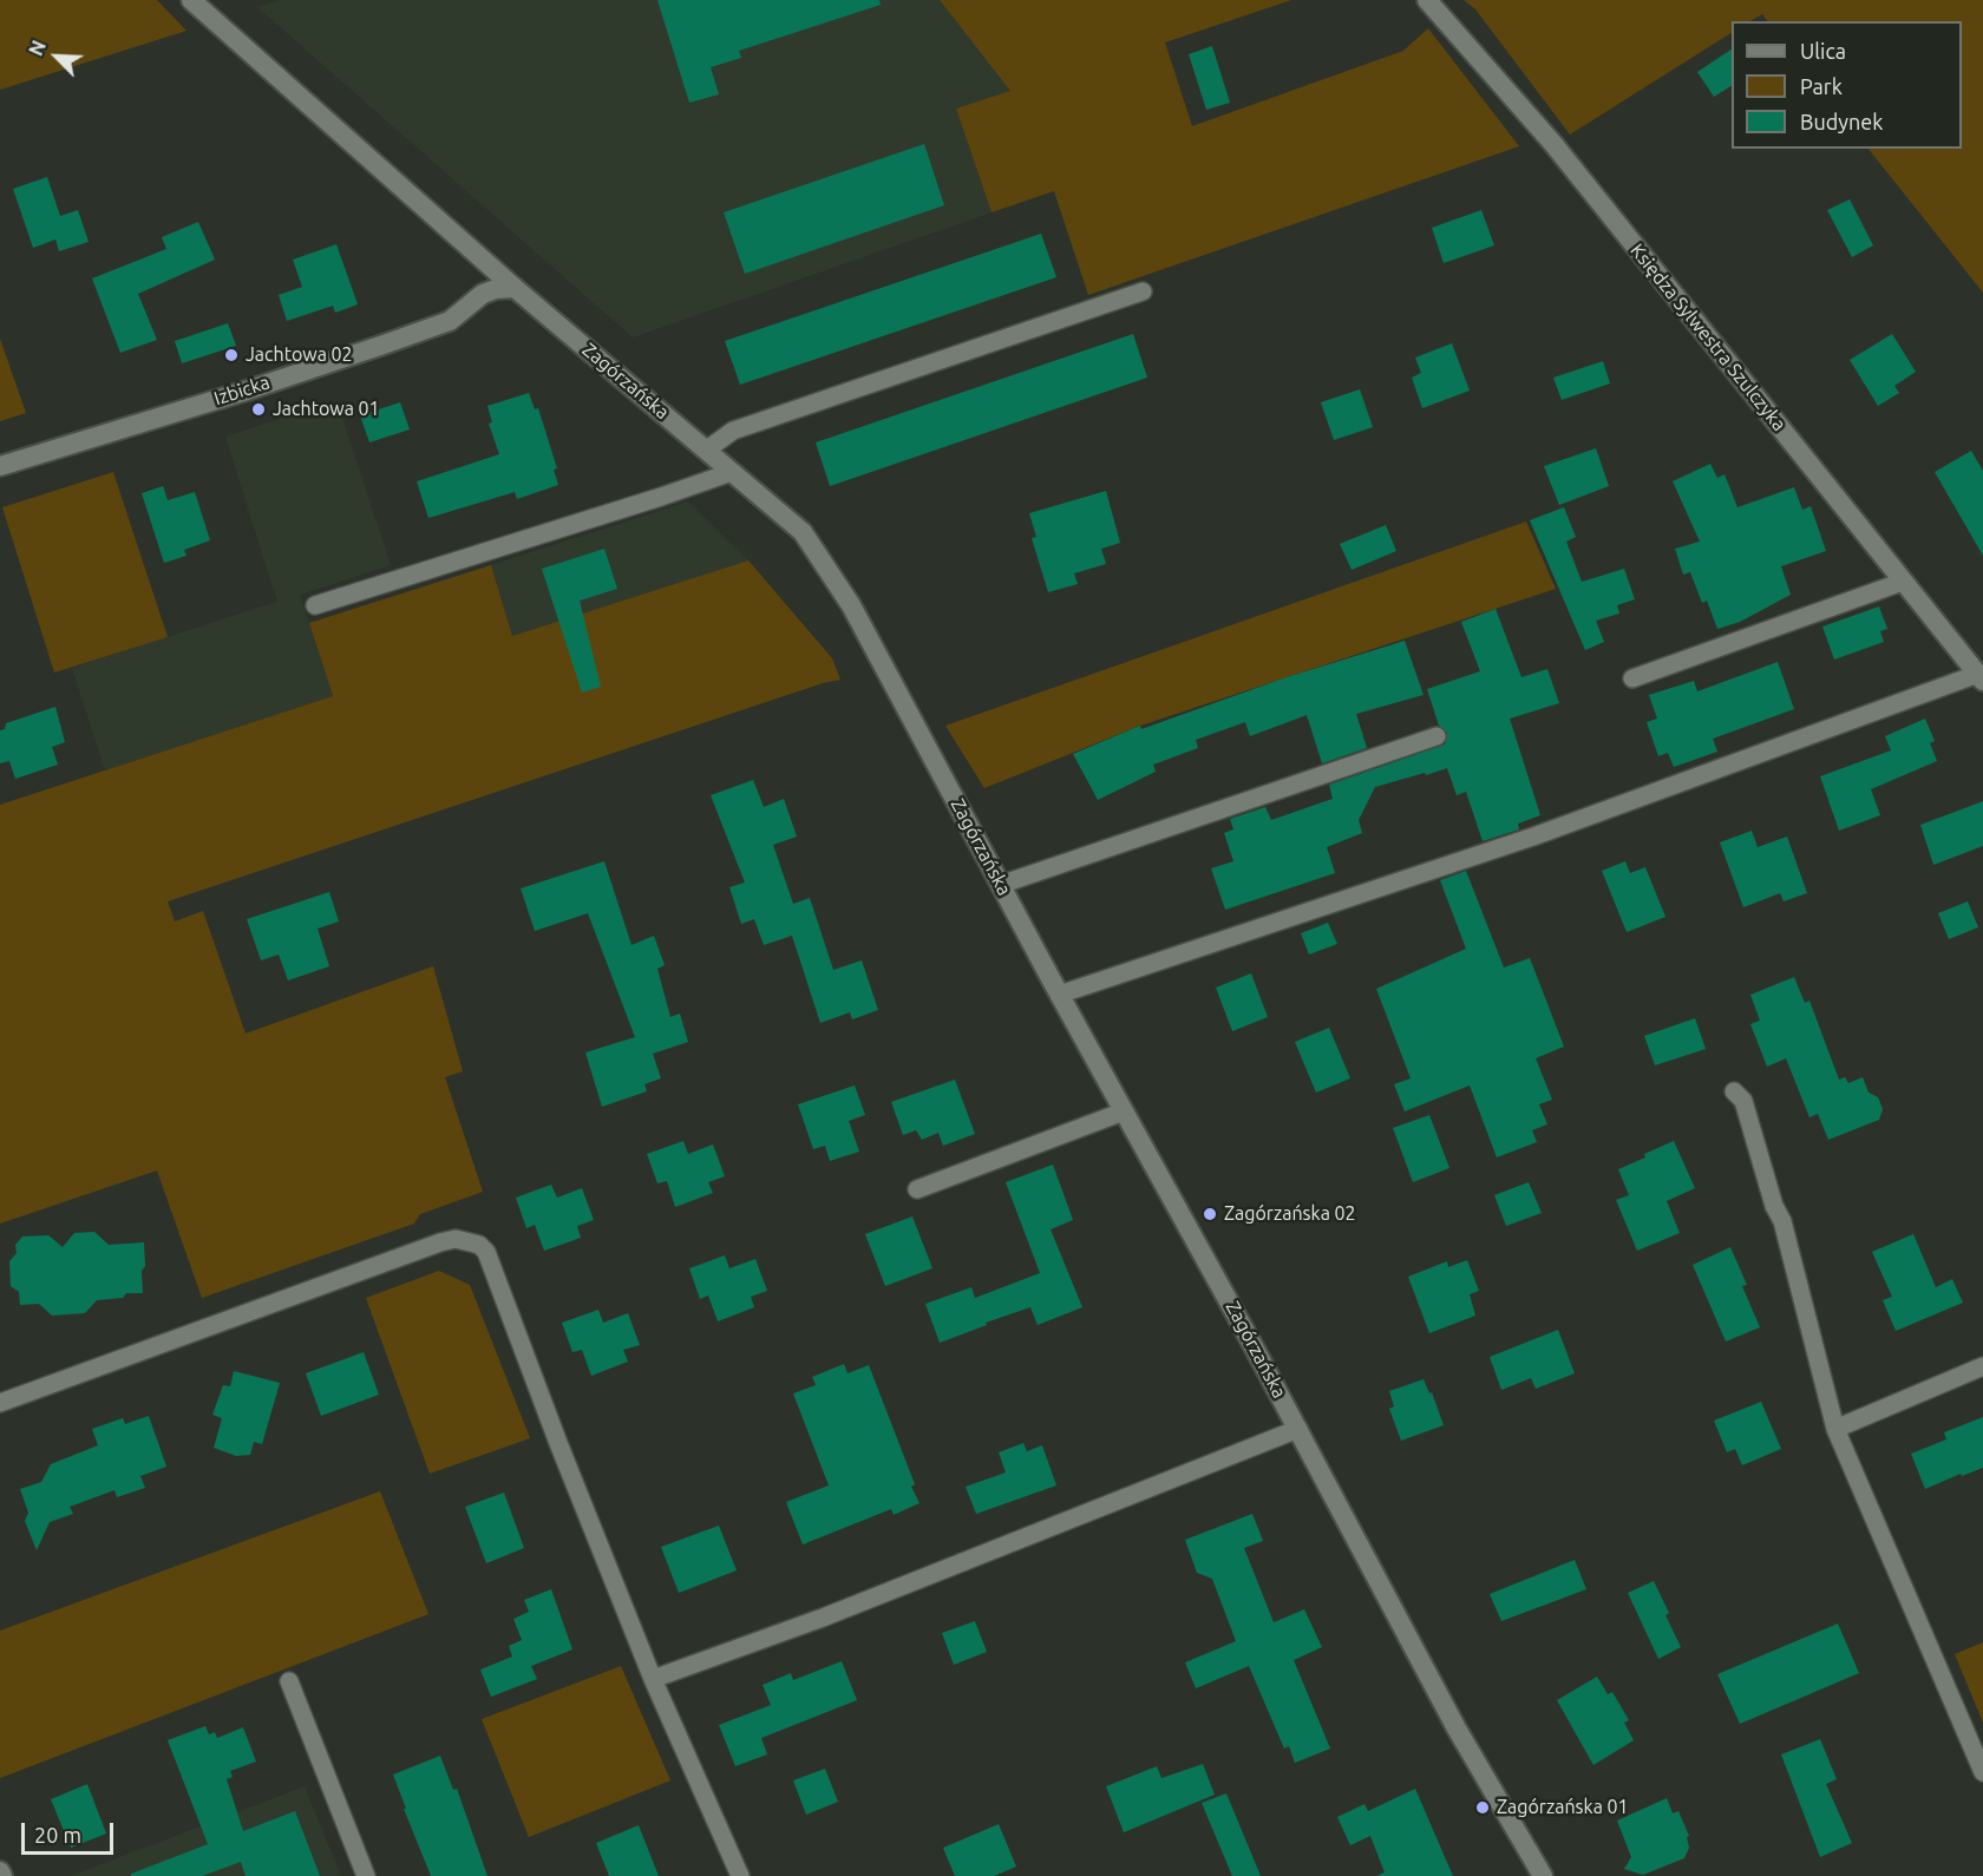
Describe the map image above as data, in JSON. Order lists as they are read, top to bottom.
{
  "streets": {
    "street": ["Księdza Sylwestra Szulczyka", "Zagórzańska", "Izbicka"]
  },
  "crossings": [
    ["Zagórzańska", "Izbicka"]
  ],
  "places": [
    "Jachtowa 02",
    "Jachtowa 01",
    "Zagórzańska 02",
    "Zagórzańska 01"
  ],
  "legend": ["Ulica", "Park", "Budynek"],
  "scale_bar": "20 m",
  "north": "top left"
}
